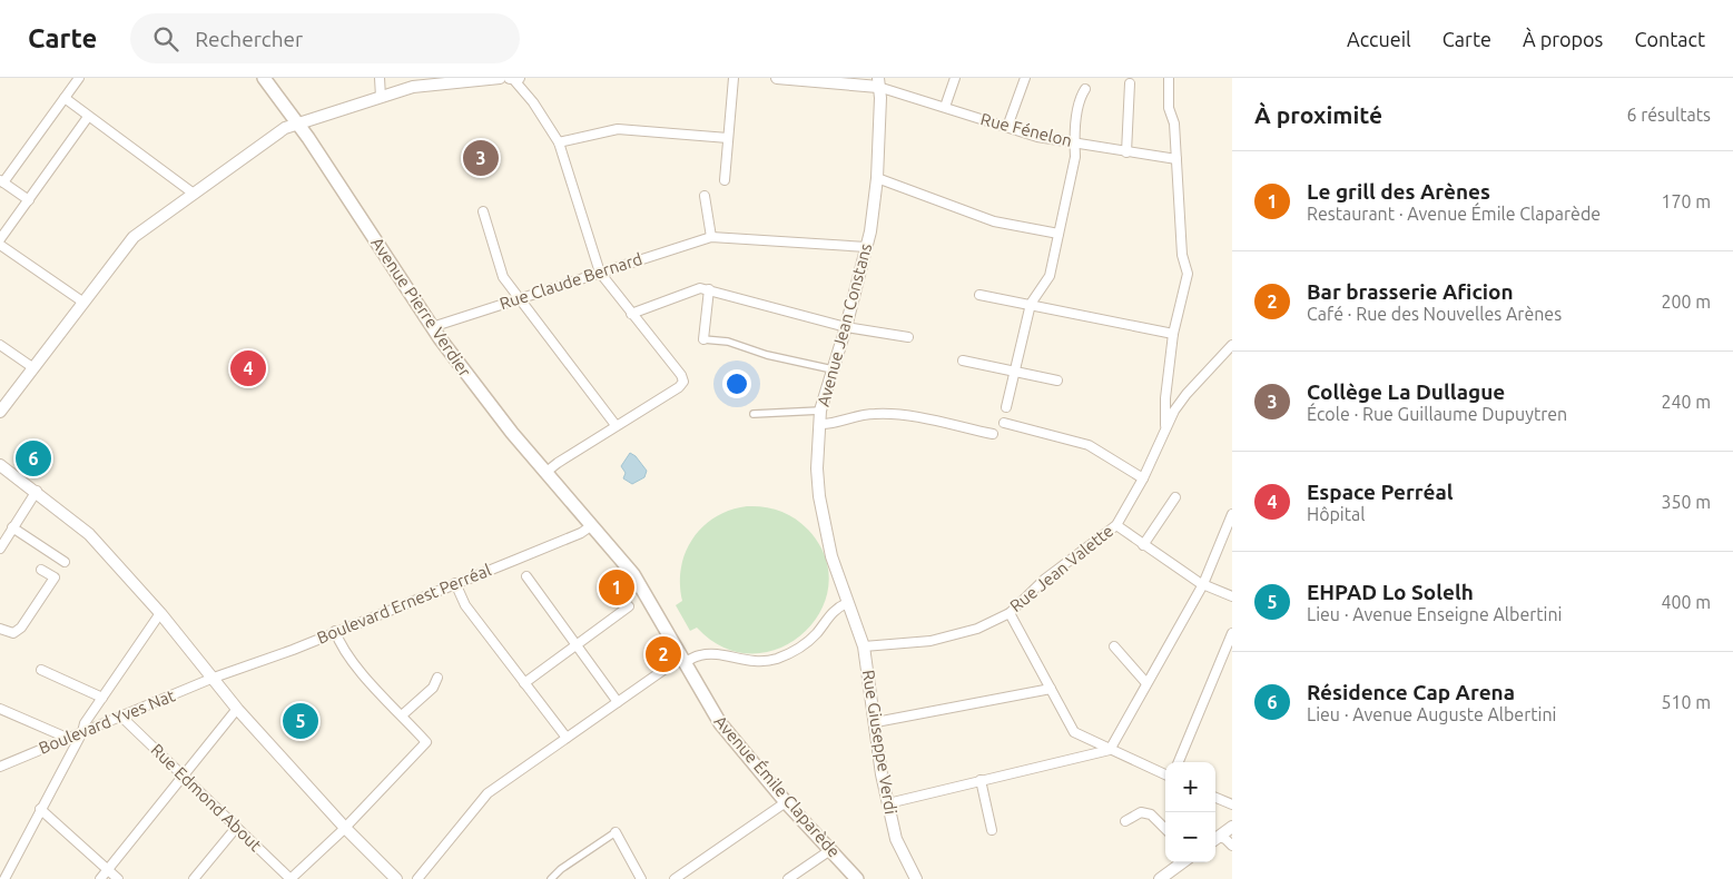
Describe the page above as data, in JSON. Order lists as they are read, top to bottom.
{
  "streets": {
    "main road": ["Avenue Pierre Verdier", "Avenue Émile Claparède"],
    "street": [
      "Rue Fénelon",
      "Rue Claude Bernard",
      "Avenue Jean Constans",
      "Rue Jean Valette",
      "Boulevard Ernest Perréal",
      "Boulevard Yves Nat",
      "Rue Giuseppe Verdi",
      "Rue Edmond About"
    ]
  },
  "crossings": [
    ["Rue Fénelon", "Avenue Jean Constans"],
    ["Rue Claude Bernard", "Avenue Pierre Verdier"],
    ["Rue Claude Bernard", "Avenue Jean Constans"],
    ["Avenue Pierre Verdier", "Boulevard Ernest Perréal"],
    ["Avenue Pierre Verdier", "Avenue Émile Claparède"],
    ["Avenue Jean Constans", "Rue Giuseppe Verdi"],
    ["Rue Jean Valette", "Rue Giuseppe Verdi"],
    ["Boulevard Ernest Perréal", "Boulevard Yves Nat"],
    ["Boulevard Ernest Perréal", "Avenue Émile Claparède"],
    ["Boulevard Yves Nat", "Rue Edmond About"]
  ],
  "page": {
    "header": "Carte",
    "search": "Rechercher",
    "nav": [
      "Accueil",
      "Carte",
      "À propos",
      "Contact"
    ],
    "heading": ["À proximité", "6 résultats"],
    "pins": [
      "3",
      "4",
      "6",
      "1",
      "2",
      "5"
    ],
    "list": [
      {
        "mark": "1",
        "name": "Le grill des Arènes",
        "note": "Restaurant · Avenue Émile Claparède",
        "value": "170 m"
      },
      {
        "mark": "2",
        "name": "Bar brasserie Aficion",
        "note": "Café · Rue des Nouvelles Arènes",
        "value": "200 m"
      },
      {
        "mark": "3",
        "name": "Collège La Dullague",
        "note": "École · Rue Guillaume Dupuytren",
        "value": "240 m"
      },
      {
        "mark": "4",
        "name": "Espace Perréal",
        "note": "Hôpital",
        "value": "350 m"
      },
      {
        "mark": "5",
        "name": "EHPAD Lo Solelh",
        "note": "Lieu · Avenue Enseigne Albertini",
        "value": "400 m"
      },
      {
        "mark": "6",
        "name": "Résidence Cap Arena",
        "note": "Lieu · Avenue Auguste Albertini",
        "value": "510 m"
      }
    ],
    "map_buttons": ["+", "−"]
  }
}
